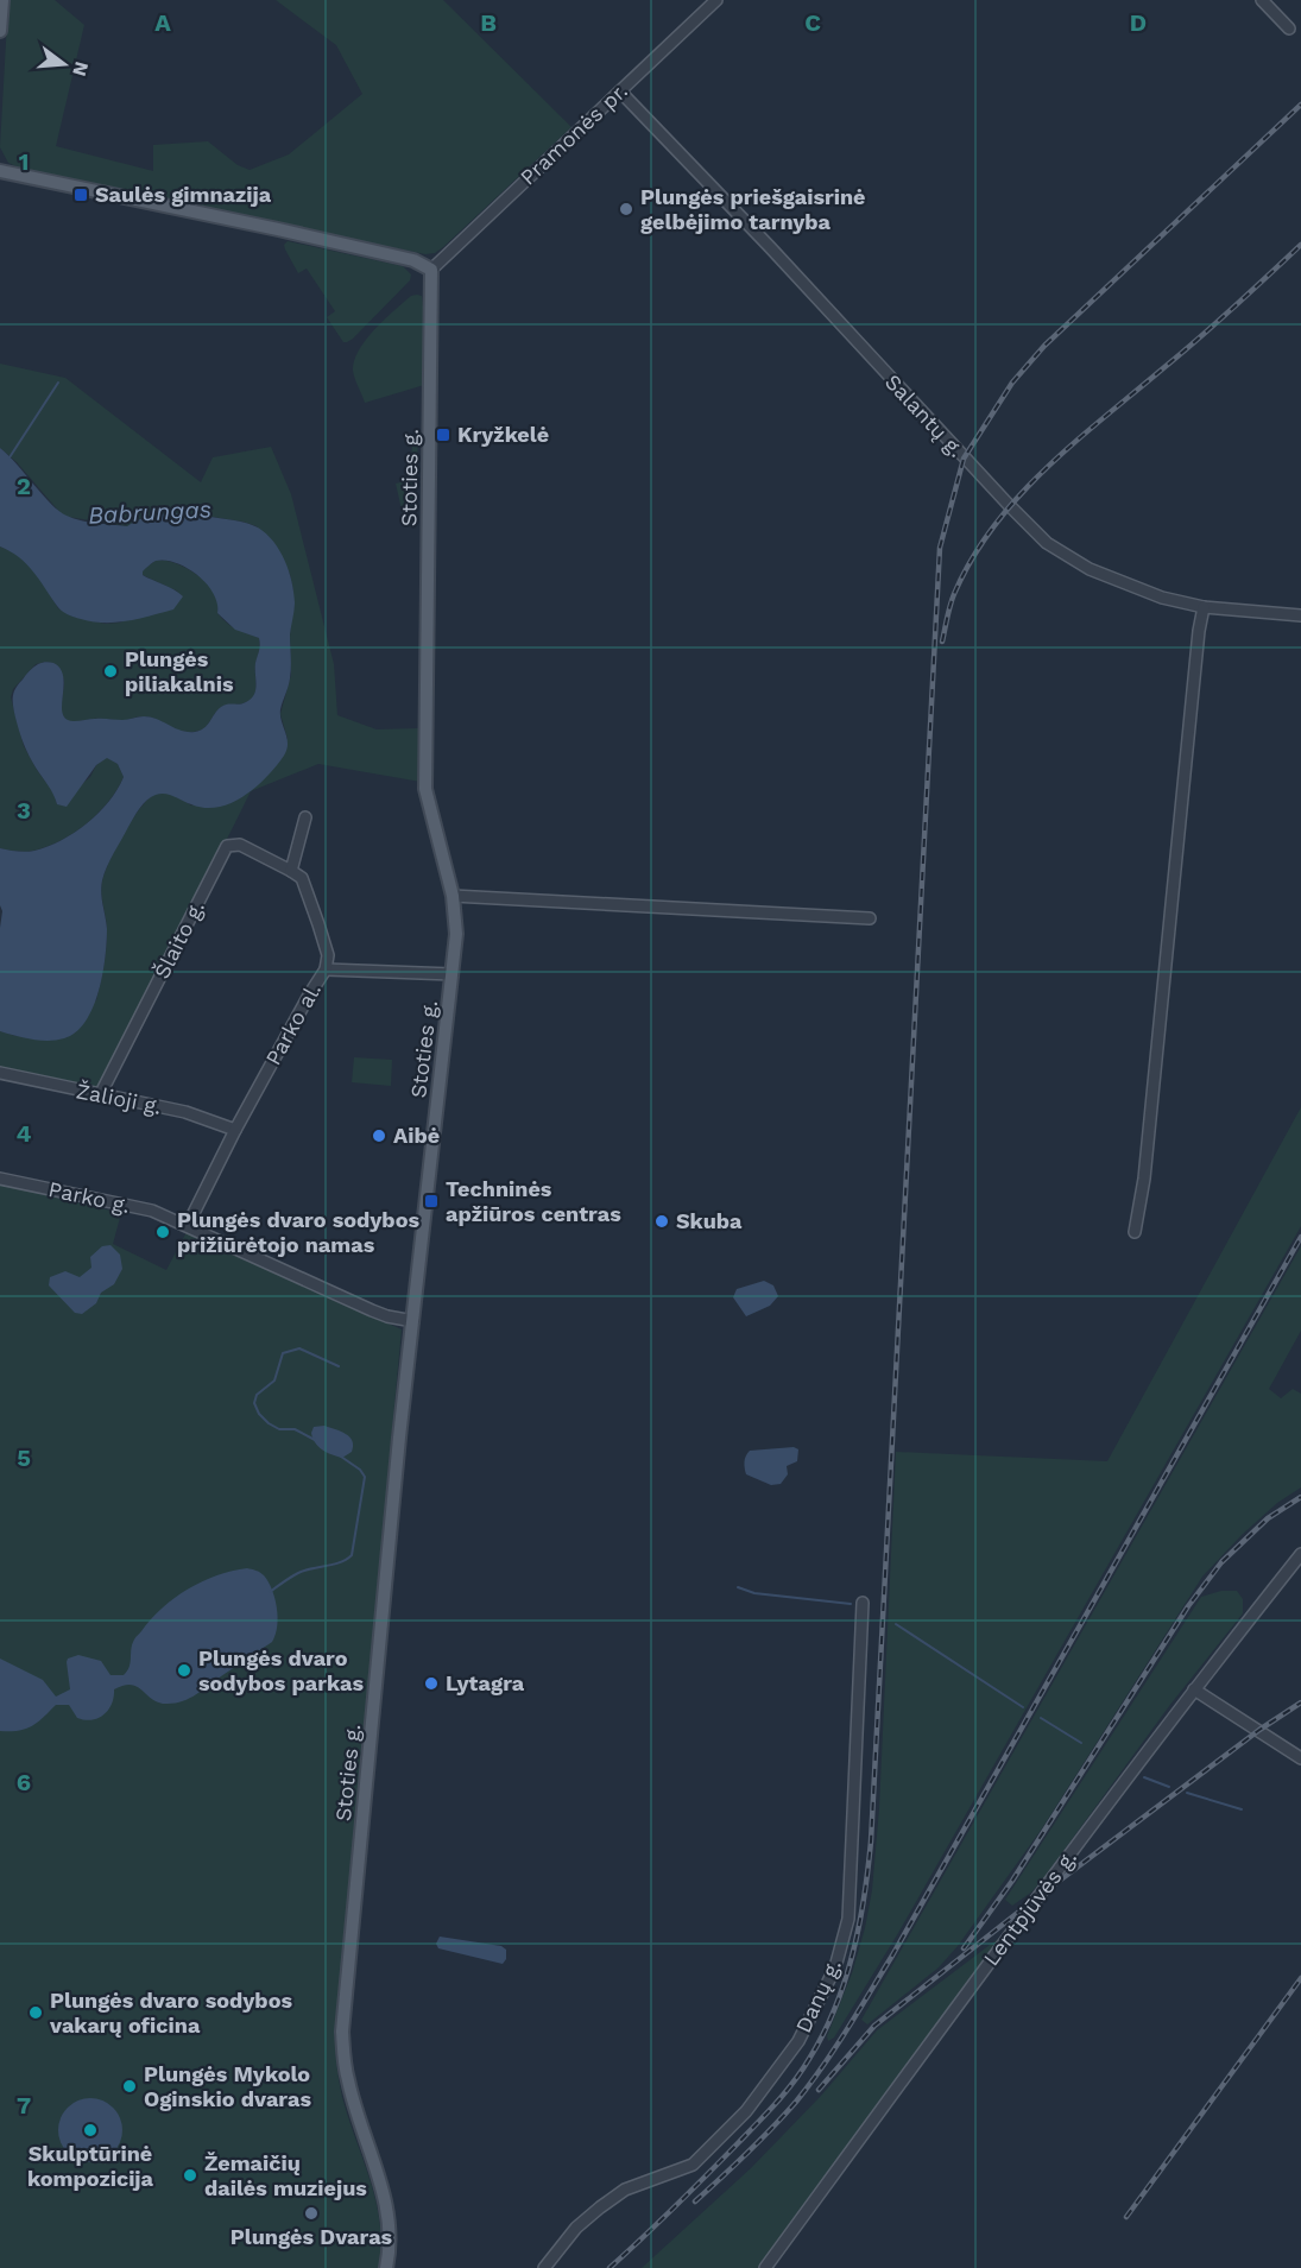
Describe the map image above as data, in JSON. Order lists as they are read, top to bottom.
{
  "streets": {
    "main road": ["Stoties g."],
    "street": [
      "Pramonės pr.",
      "Salantų g.",
      "Šlaito g.",
      "Parko al.",
      "Žalioji g.",
      "Parko g.",
      "Lentpjūvės g.",
      "Danų g."
    ]
  },
  "crossings": [
    ["Pramonės pr.", "Salantų g."],
    ["Pramonės pr.", "Stoties g."],
    ["Stoties g.", "Parko g."],
    ["Šlaito g.", "Parko al."],
    ["Šlaito g.", "Žalioji g."],
    ["Parko al.", "Žalioji g."],
    ["Parko al.", "Parko g."]
  ],
  "water": ["Babrungas"],
  "places": {
    "transit": ["Saulės gimnazija", "Kryžkelė", "Techninės apžiūros centras"],
    "other": [
      "Plungės priešgaisrinė gelbėjimo tarnyba",
      "Plungės piliakalnis",
      "Aibė",
      "Skuba",
      "Plungės dvaro sodybos prižiūrėtojo namas",
      "Plungės dvaro sodybos parkas",
      "Lytagra",
      "Plungės dvaro sodybos vakarų oficina",
      "Plungės Mykolo Oginskio dvaras",
      "Skulptūrinė kompozicija",
      "Žemaičių dailės muziejus",
      "Plungės Dvaras"
    ]
  },
  "north": "right",
  "grid": {
    "columns": [
      "A",
      "B",
      "C",
      "D"
    ],
    "rows": [
      "1",
      "2",
      "3",
      "4",
      "5",
      "6",
      "7"
    ]
  }
}
